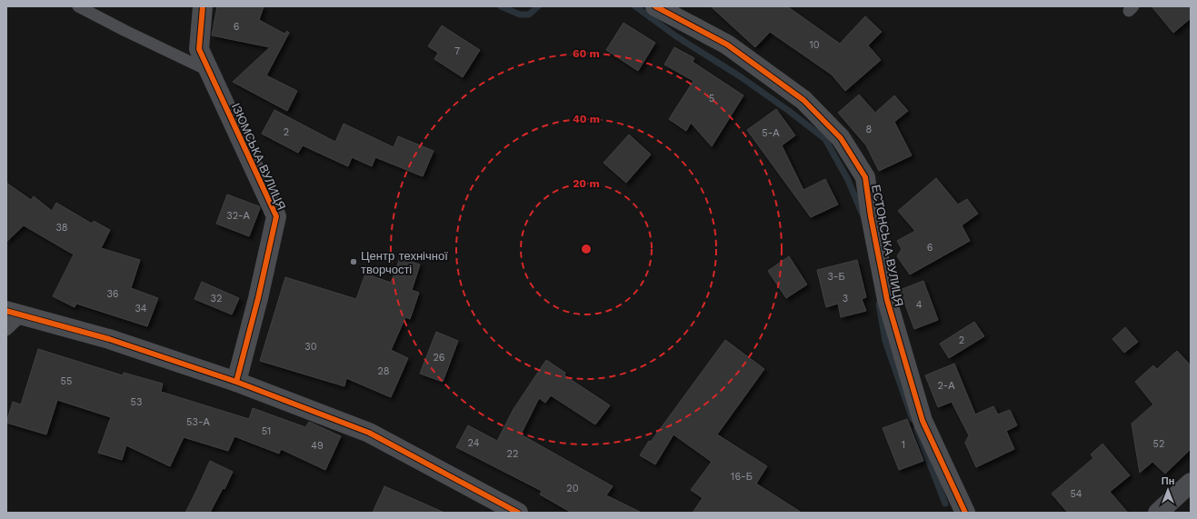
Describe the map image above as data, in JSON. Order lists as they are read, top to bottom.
{
  "streets": {
    "street": ["ІЗЮМСЬКА ВУЛИЦЯ", "ЕСТОНСЬКА ВУЛИЦЯ"]
  },
  "places": ["Центр технічної творчості"],
  "house_numbers": [
    "6",
    "10",
    "7",
    "5",
    "8",
    "2",
    "5-А",
    "32-А",
    "38",
    "6",
    "3-Б",
    "36",
    "32",
    "3",
    "4",
    "34",
    "2",
    "30",
    "26",
    "28",
    "55",
    "2-А",
    "53",
    "53-А",
    "51",
    "24",
    "52",
    "1",
    "49",
    "22",
    "16-Б",
    "20",
    "54"
  ],
  "north": "top",
  "rings": ["60 m", "40 m", "20 m"]
}
